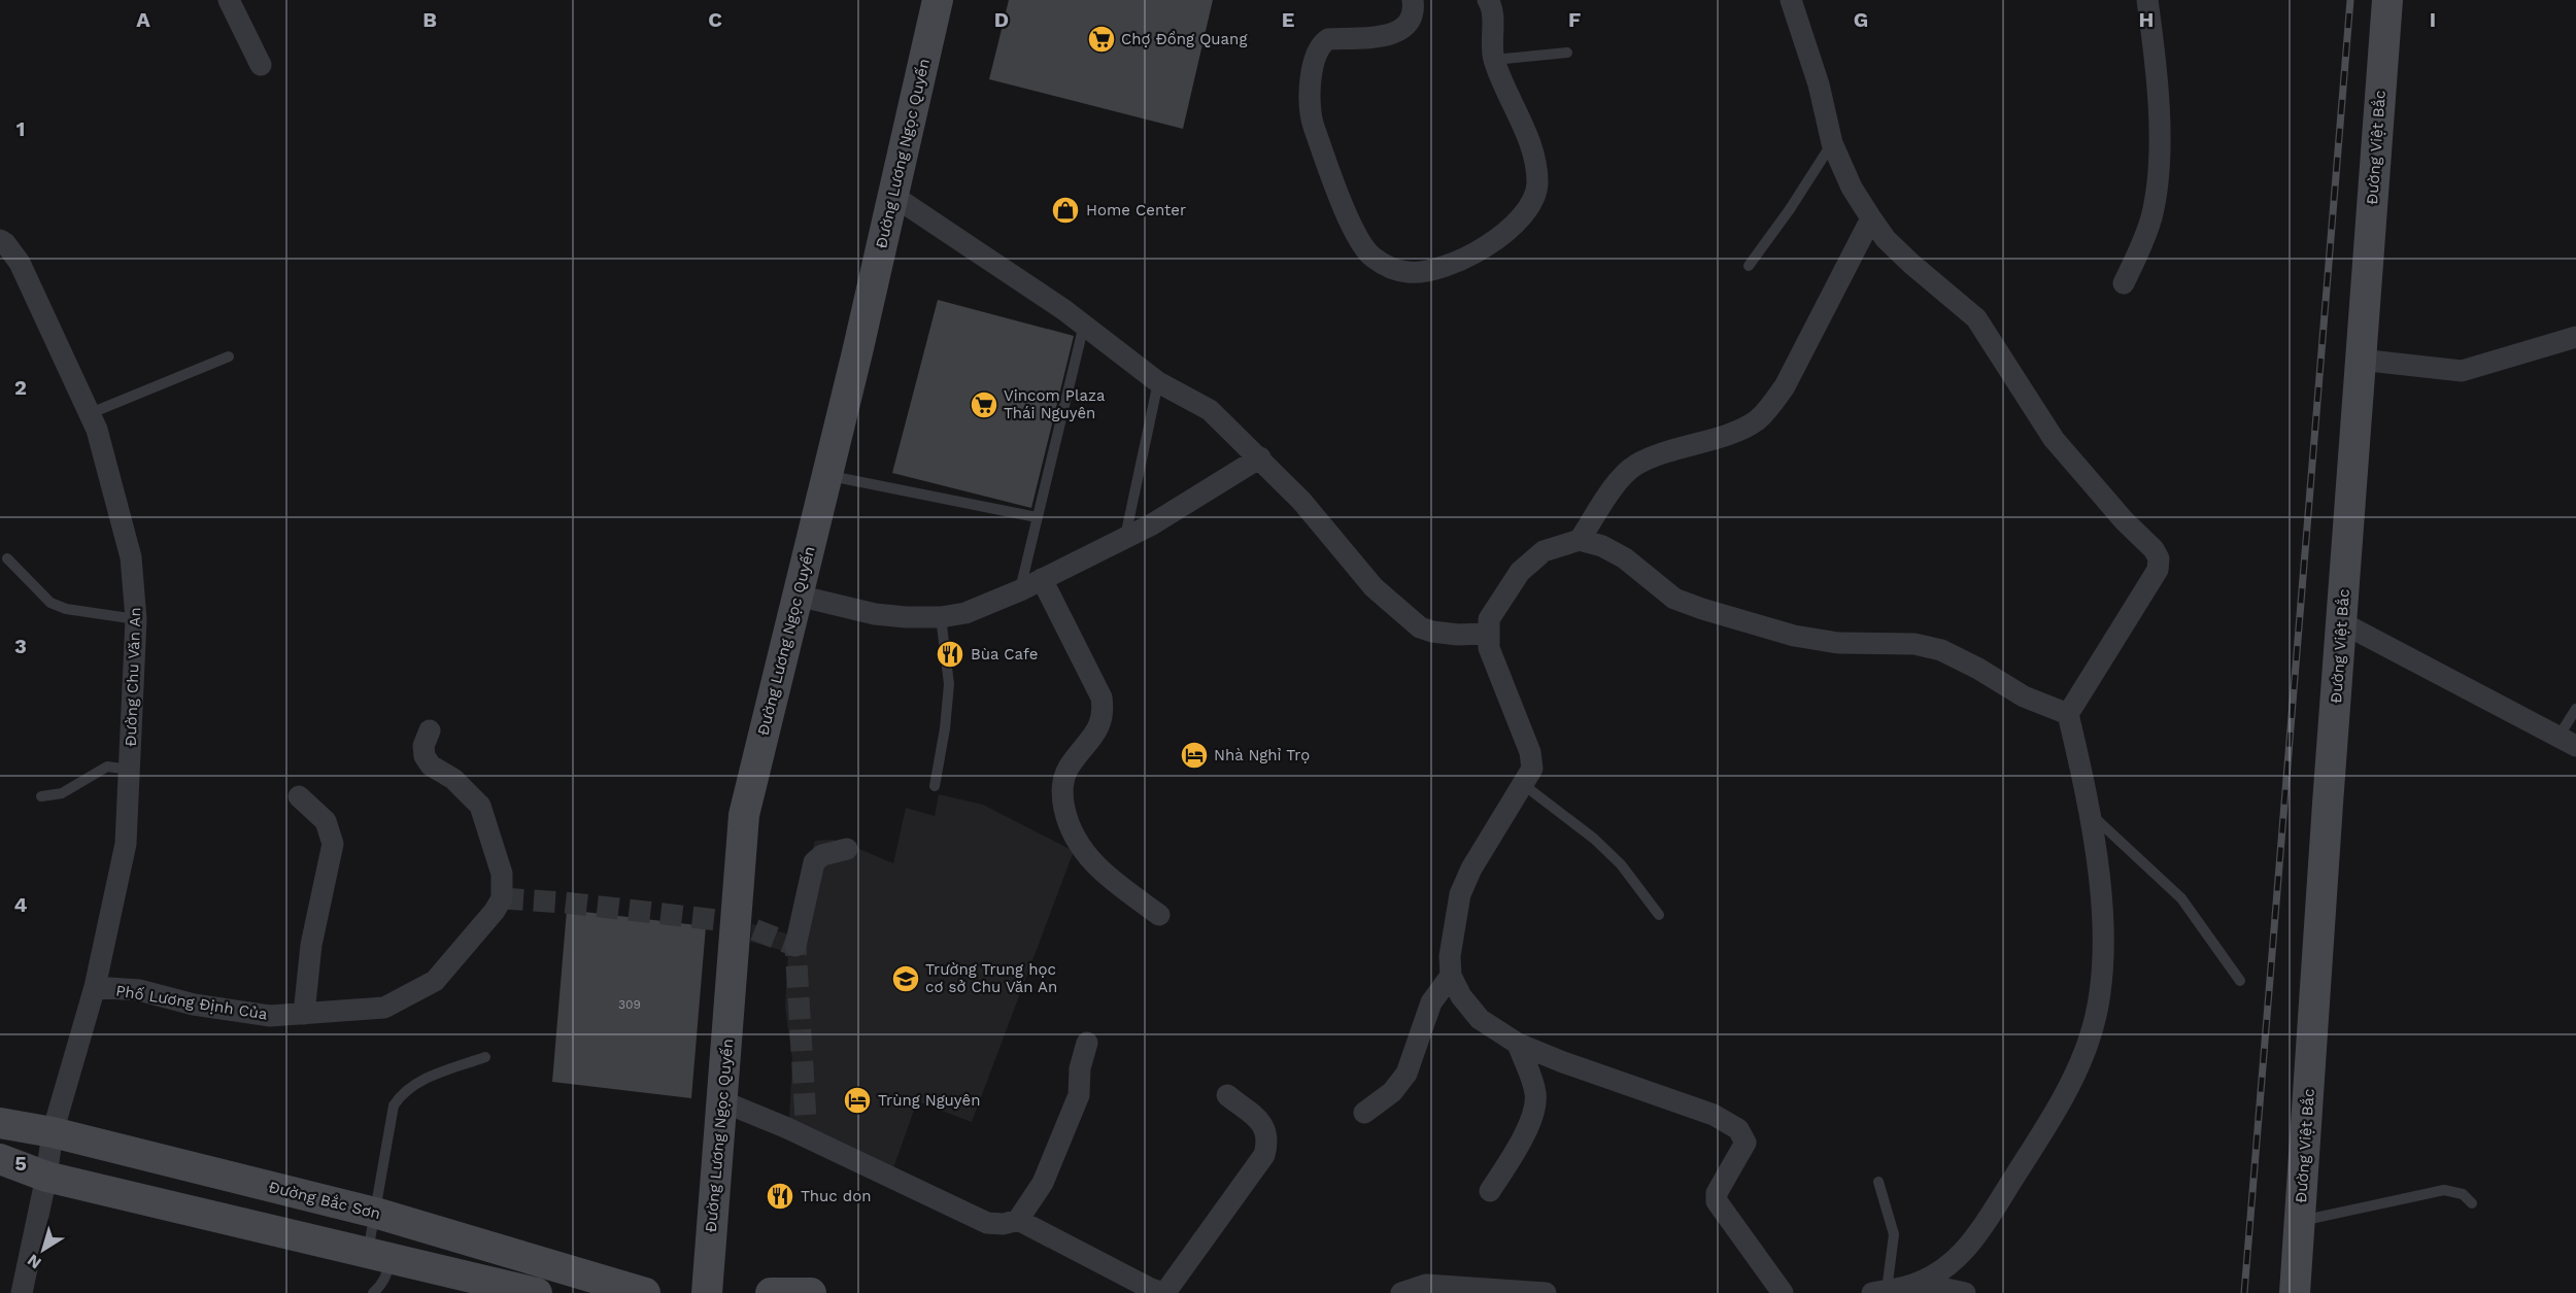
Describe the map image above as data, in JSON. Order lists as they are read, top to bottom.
{
  "streets": {
    "main road": ["Đường Việt Bắc", "Đường Lương Ngọc Quyến", "Đường Bắc Sơn"],
    "street": ["Đường Chu Văn An", "Phố Lương Định Của"]
  },
  "crossings": [
    ["Đường Chu Văn An", "Phố Lương Định Của"],
    ["Đường Chu Văn An", "Đường Bắc Sơn"]
  ],
  "places": {
    "supermarket": ["Chợ Đồng Quang", "Vincom Plaza Thái Nguyên"],
    "shop": ["Home Center"],
    "restaurant": ["Bùa Cafe", "Thuc don"],
    "hotel": ["Nhà Nghỉ Trọ", "Trùng Nguyên"],
    "school or university": ["Trường Trung học cơ sở Chu Văn An"]
  },
  "house_numbers": ["309"],
  "north": "bottom left",
  "grid": {
    "columns": [
      "A",
      "B",
      "C",
      "D",
      "E",
      "F",
      "G",
      "H",
      "I"
    ],
    "rows": [
      "1",
      "2",
      "3",
      "4",
      "5"
    ]
  }
}
